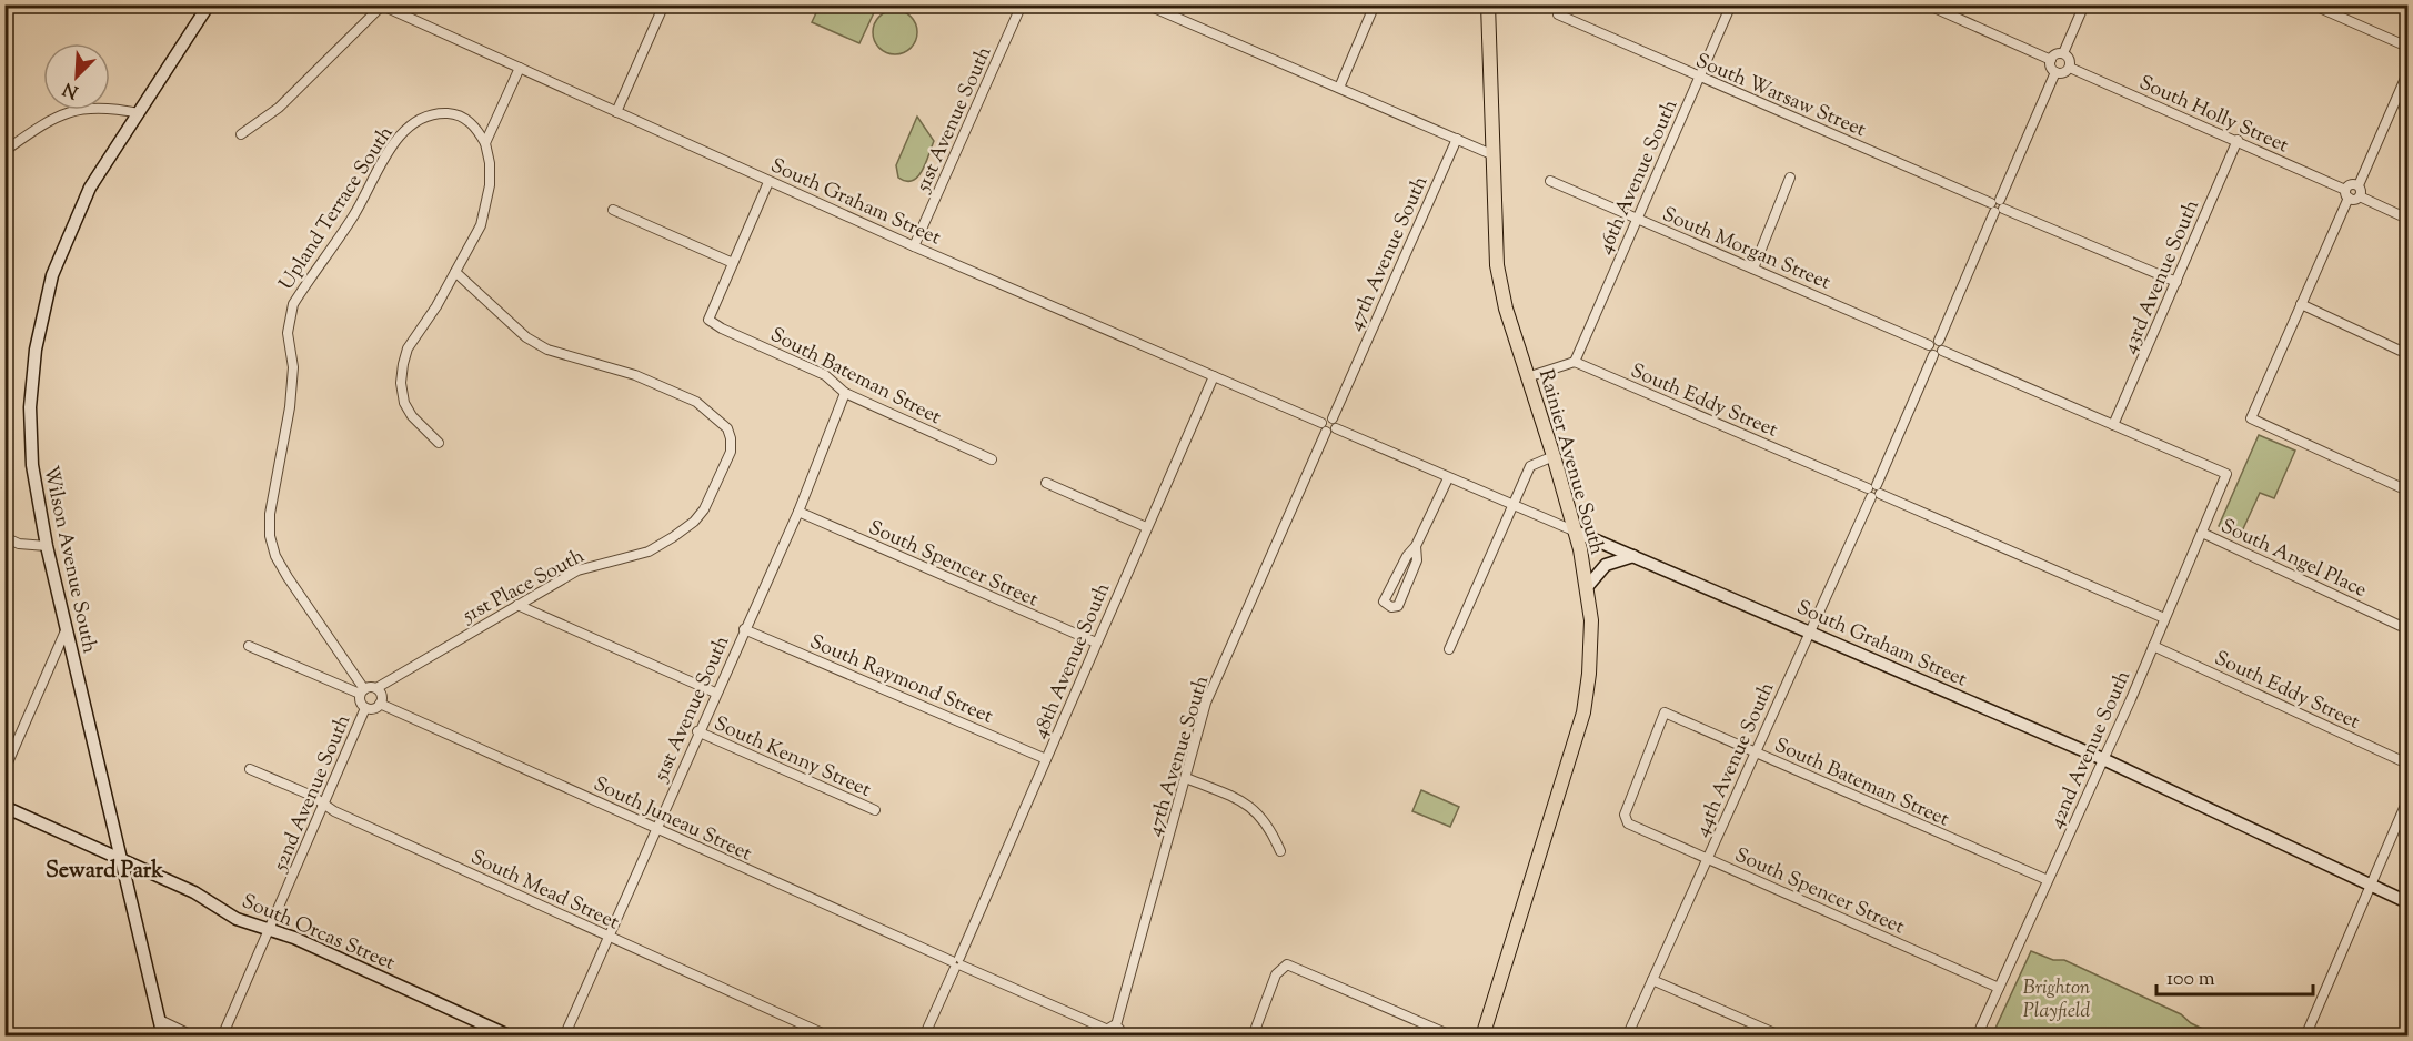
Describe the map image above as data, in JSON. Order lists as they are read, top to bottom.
{
  "streets": {
    "main road": ["Rainier Avenue South"],
    "street": [
      "South Warsaw Street",
      "South Holly Street",
      "51st Avenue South",
      "46th Avenue South",
      "South Graham Street",
      "Upland Terrace South",
      "South Morgan Street",
      "47th Avenue South",
      "43rd Avenue South",
      "South Bateman Street",
      "South Eddy Street",
      "South Angel Place",
      "Wilson Avenue South",
      "South Spencer Street",
      "51st Place South",
      "48th Avenue South",
      "South Raymond Street",
      "42nd Avenue South",
      "South Kenny Street",
      "44th Avenue South",
      "52nd Avenue South",
      "South Juneau Street",
      "South Mead Street",
      "South Orcas Street"
    ]
  },
  "crossings": [
    ["South Warsaw Street", "46th Avenue South"],
    ["South Warsaw Street", "43rd Avenue South"],
    ["South Holly Street", "43rd Avenue South"],
    ["51st Avenue South", "South Graham Street"],
    ["51st Avenue South", "South Bateman Street"],
    ["51st Avenue South", "South Spencer Street"],
    ["51st Avenue South", "South Raymond Street"],
    ["51st Avenue South", "South Kenny Street"],
    ["51st Avenue South", "South Juneau Street"],
    ["51st Avenue South", "South Mead Street"],
    ["46th Avenue South", "South Morgan Street"],
    ["46th Avenue South", "South Eddy Street"],
    ["South Graham Street", "47th Avenue South"],
    ["South Graham Street", "Rainier Avenue South"],
    ["South Graham Street", "48th Avenue South"],
    ["South Graham Street", "42nd Avenue South"],
    ["South Graham Street", "44th Avenue South"],
    ["Upland Terrace South", "51st Place South"],
    ["Upland Terrace South", "52nd Avenue South"],
    ["Upland Terrace South", "South Juneau Street"],
    ["South Morgan Street", "44th Avenue South"],
    ["47th Avenue South", "South Juneau Street"],
    ["43rd Avenue South", "42nd Avenue South"],
    ["South Bateman Street", "South Spencer Street"],
    ["South Bateman Street", "42nd Avenue South"],
    ["South Bateman Street", "44th Avenue South"],
    ["South Eddy Street", "42nd Avenue South"],
    ["South Eddy Street", "44th Avenue South"],
    ["South Angel Place", "42nd Avenue South"],
    ["Wilson Avenue South", "South Orcas Street"],
    ["South Spencer Street", "48th Avenue South"],
    ["South Spencer Street", "42nd Avenue South"],
    ["South Spencer Street", "44th Avenue South"],
    ["51st Place South", "52nd Avenue South"],
    ["51st Place South", "South Juneau Street"],
    ["48th Avenue South", "South Raymond Street"],
    ["48th Avenue South", "South Juneau Street"],
    ["52nd Avenue South", "South Juneau Street"],
    ["52nd Avenue South", "South Mead Street"],
    ["52nd Avenue South", "South Orcas Street"]
  ],
  "districts": ["Seward Park"],
  "parks": ["Brighton Playfield"],
  "scale_bar": "100 m",
  "north": "bottom left"
}
